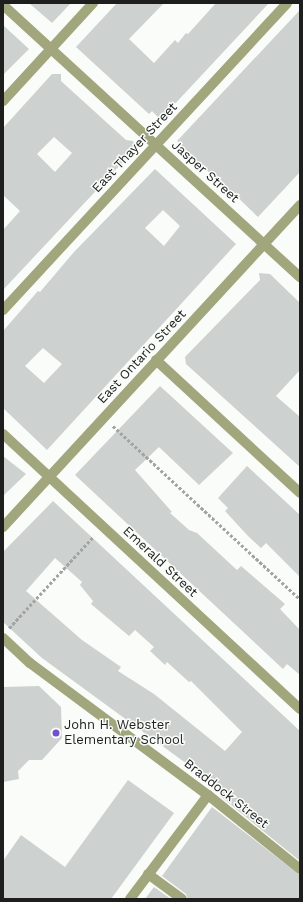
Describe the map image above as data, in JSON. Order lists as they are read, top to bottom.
{
  "streets": {
    "street": [
      "East Thayer Street",
      "Jasper Street",
      "East Ontario Street",
      "Emerald Street",
      "Braddock Street"
    ]
  },
  "crossings": [
    ["East Thayer Street", "Jasper Street"],
    ["Jasper Street", "East Ontario Street"],
    ["East Ontario Street", "Emerald Street"]
  ],
  "places": ["John H. Webster Elementary School"]
}
